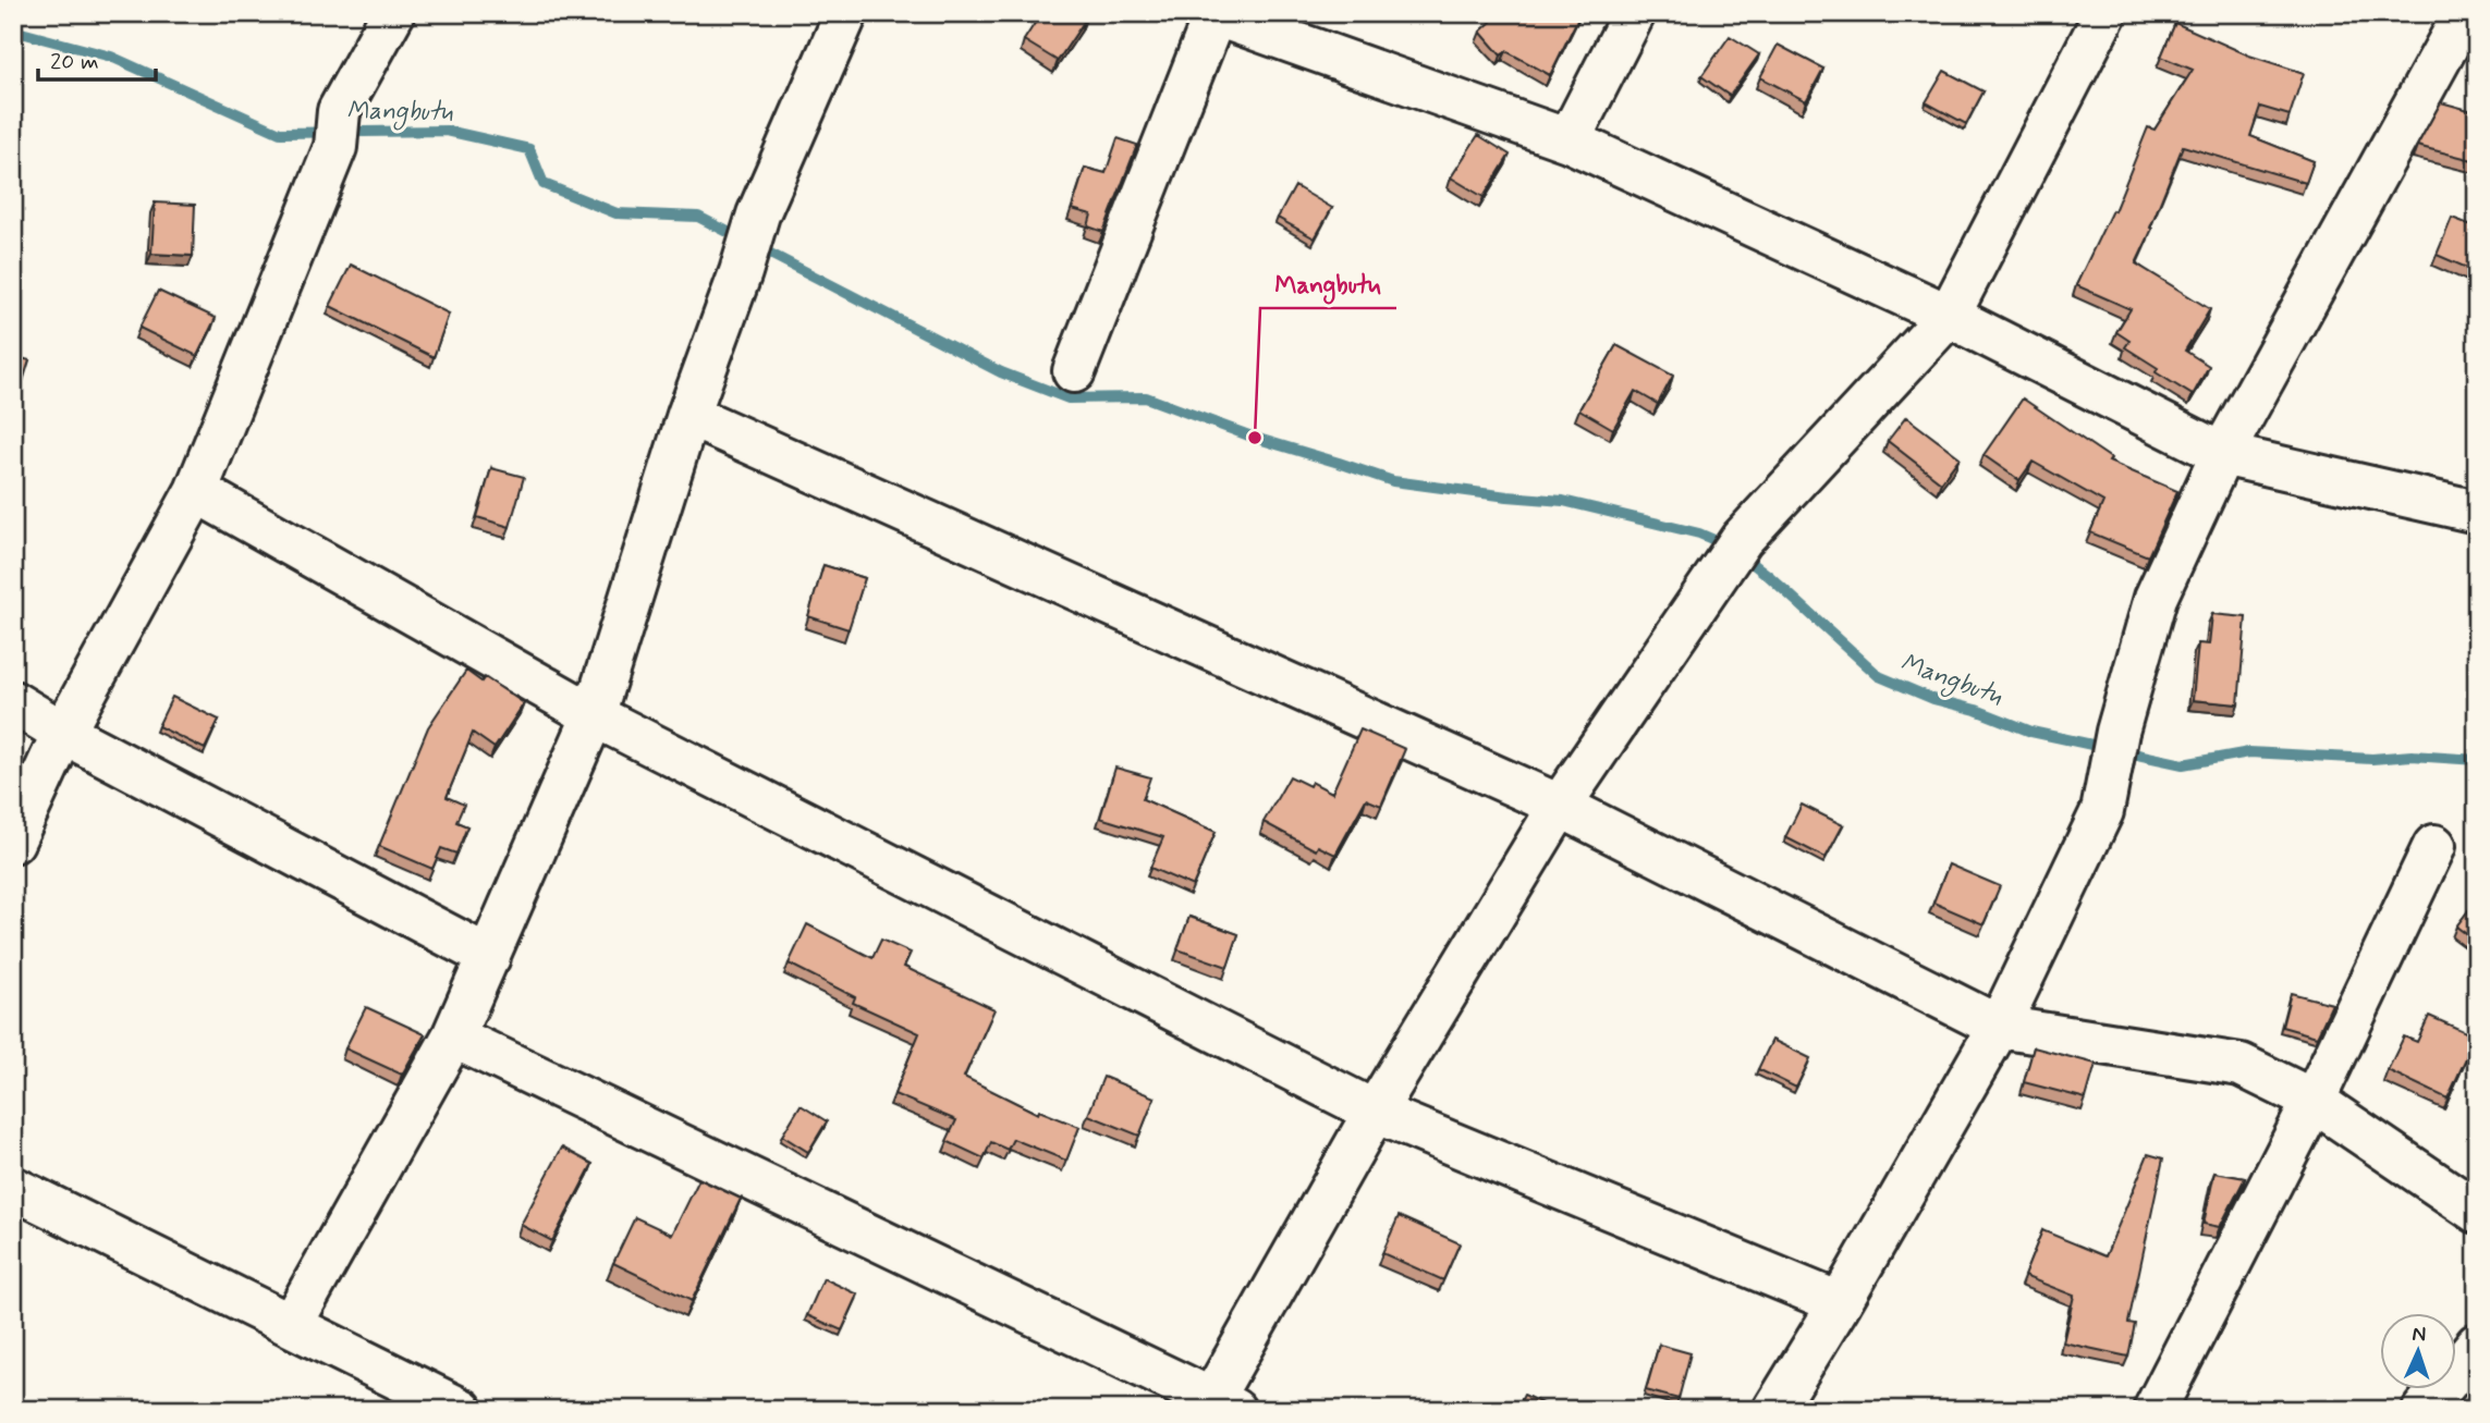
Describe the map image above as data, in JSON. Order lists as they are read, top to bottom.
{
  "water": ["Mangbutu"],
  "places": ["Mangbutu"],
  "scale_bar": "20 m",
  "north": "top"
}
